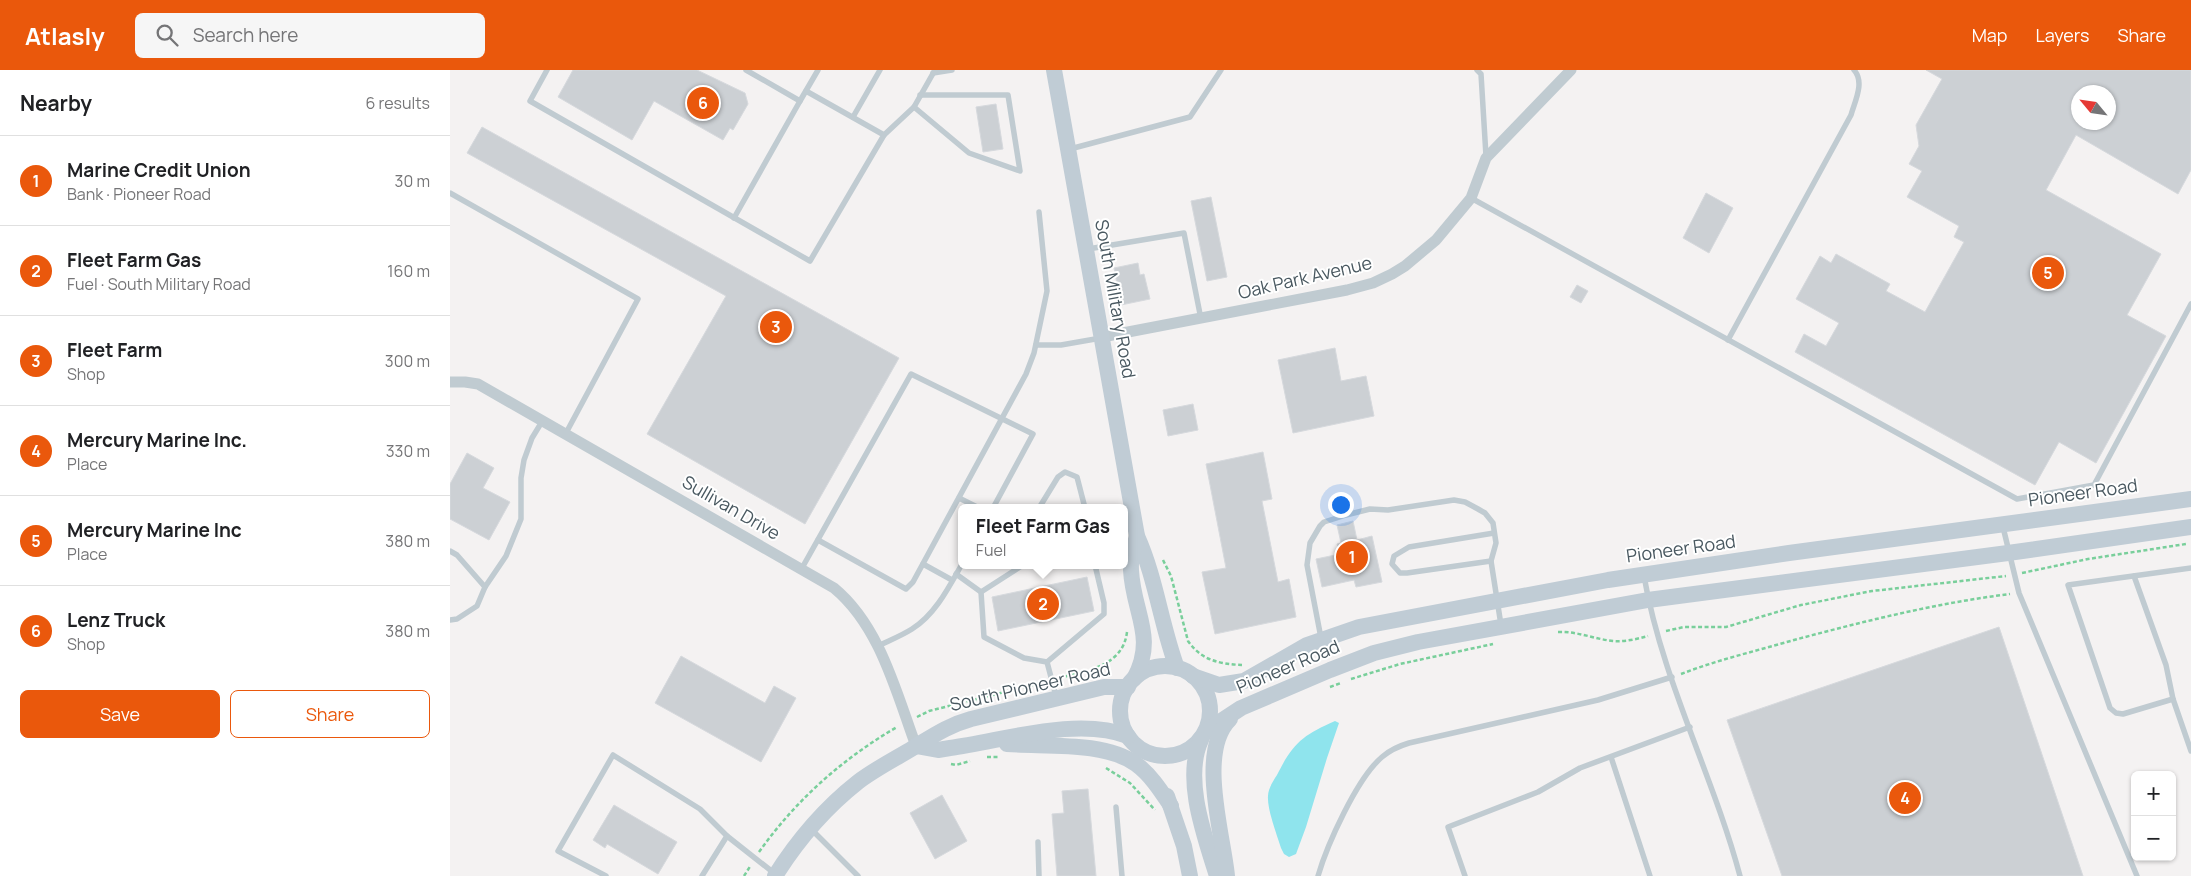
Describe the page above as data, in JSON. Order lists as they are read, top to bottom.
{
  "streets": {
    "main road": ["South Military Road", "Pioneer Road", "South Pioneer Road"],
    "street": ["Oak Park Avenue", "Sullivan Drive"]
  },
  "crossings": [
    ["Oak Park Avenue", "South Military Road"],
    ["South Military Road", "Pioneer Road"],
    ["South Military Road", "South Pioneer Road"],
    ["Pioneer Road", "South Pioneer Road"],
    ["Sullivan Drive", "South Pioneer Road"]
  ],
  "north": "top left",
  "page": {
    "header": "Atlasly",
    "search": "Search here",
    "nav": ["Map", "Layers", "Share"],
    "heading": ["Nearby", "6 results"],
    "pins": [
      "6",
      "5",
      "3",
      "1",
      "2",
      "4"
    ],
    "list": [
      {
        "mark": "1",
        "name": "Marine Credit Union",
        "note": "Bank · Pioneer Road",
        "value": "30 m"
      },
      {
        "mark": "2",
        "name": "Fleet Farm Gas",
        "note": "Fuel · South Military Road",
        "value": "160 m"
      },
      {
        "mark": "3",
        "name": "Fleet Farm",
        "note": "Shop",
        "value": "300 m"
      },
      {
        "mark": "4",
        "name": "Mercury Marine Inc.",
        "note": "Place",
        "value": "330 m"
      },
      {
        "mark": "5",
        "name": "Mercury Marine Inc",
        "note": "Place",
        "value": "380 m"
      },
      {
        "mark": "6",
        "name": "Lenz Truck",
        "note": "Shop",
        "value": "380 m"
      }
    ],
    "popup": ["Fleet Farm Gas", "Fuel"],
    "buttons": ["Save", "Share"],
    "map_buttons": ["+", "−"]
  }
}
